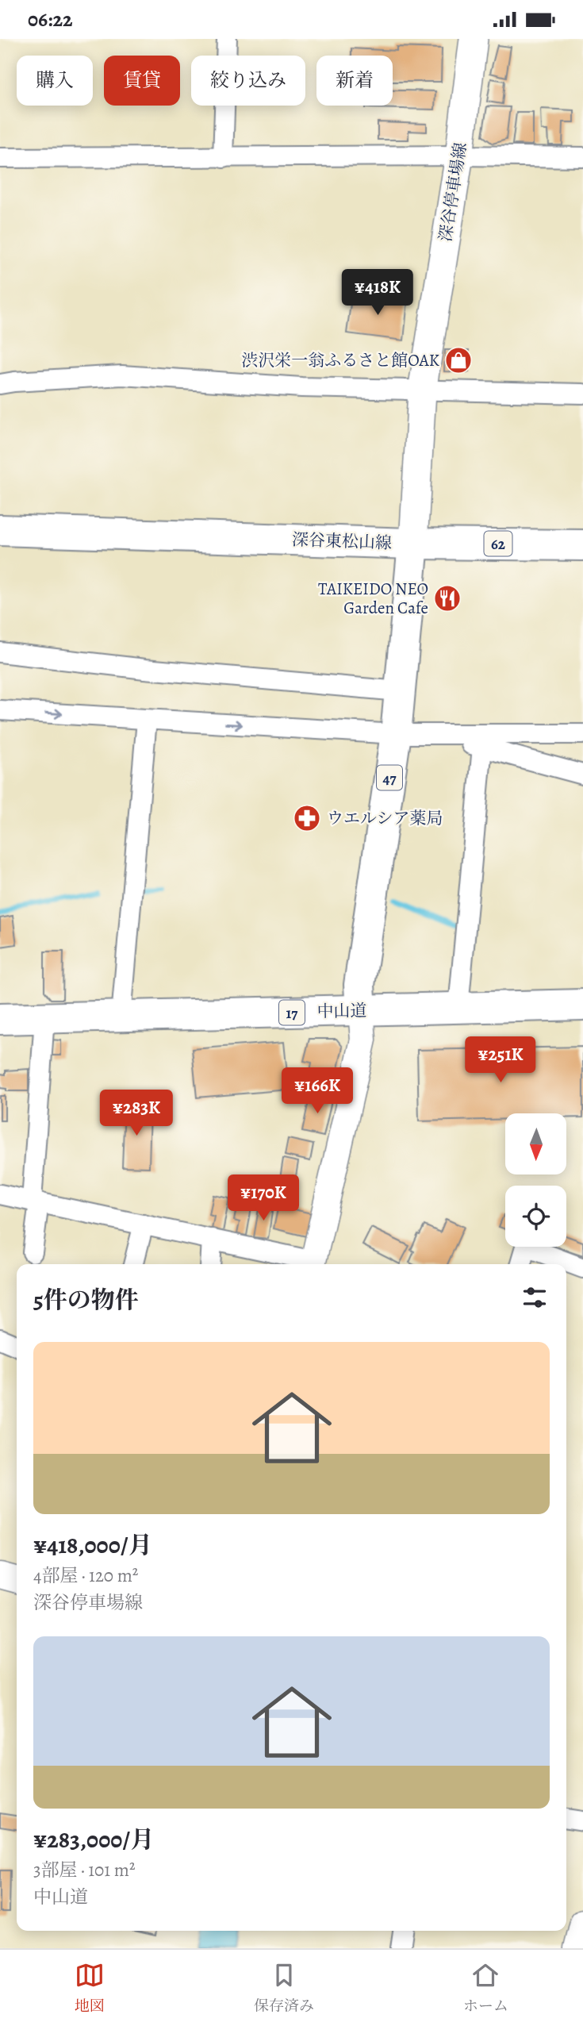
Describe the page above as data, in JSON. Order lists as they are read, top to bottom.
{
  "streets": {
    "main road": [
      "深谷停車場線",
      "深谷東松山線",
      "62",
      "47",
      "中山道",
      "17"
    ]
  },
  "crossings": [
    ["深谷停車場線", "深谷東松山線"],
    ["深谷停車場線", "62"],
    ["深谷東松山線", "62"],
    ["深谷東松山線", "中山道"]
  ],
  "places": {
    "shop": ["渋沢栄一翁ふるさと館OAK"],
    "restaurant": ["TAIKEIDO NEO Garden Cafe"],
    "pharmacy": ["ウエルシア薬局"]
  },
  "north": "bottom",
  "page": {
    "status": "06:22",
    "chip": [
      "購入",
      "賃貸",
      "絞り込み",
      "新着"
    ],
    "price": [
      "¥418K",
      "¥251K",
      "¥166K",
      "¥283K",
      "¥170K"
    ],
    "heading": "5件の物件",
    "list": [
      {
        "name": "¥418,000/月",
        "note": "4部屋 · 120 m² · 深谷停車場線"
      },
      {
        "name": "¥283,000/月",
        "note": "3部屋 · 101 m² · 中山道"
      }
    ],
    "tabs": ["地図", "保存済み", "ホーム"]
  }
}
